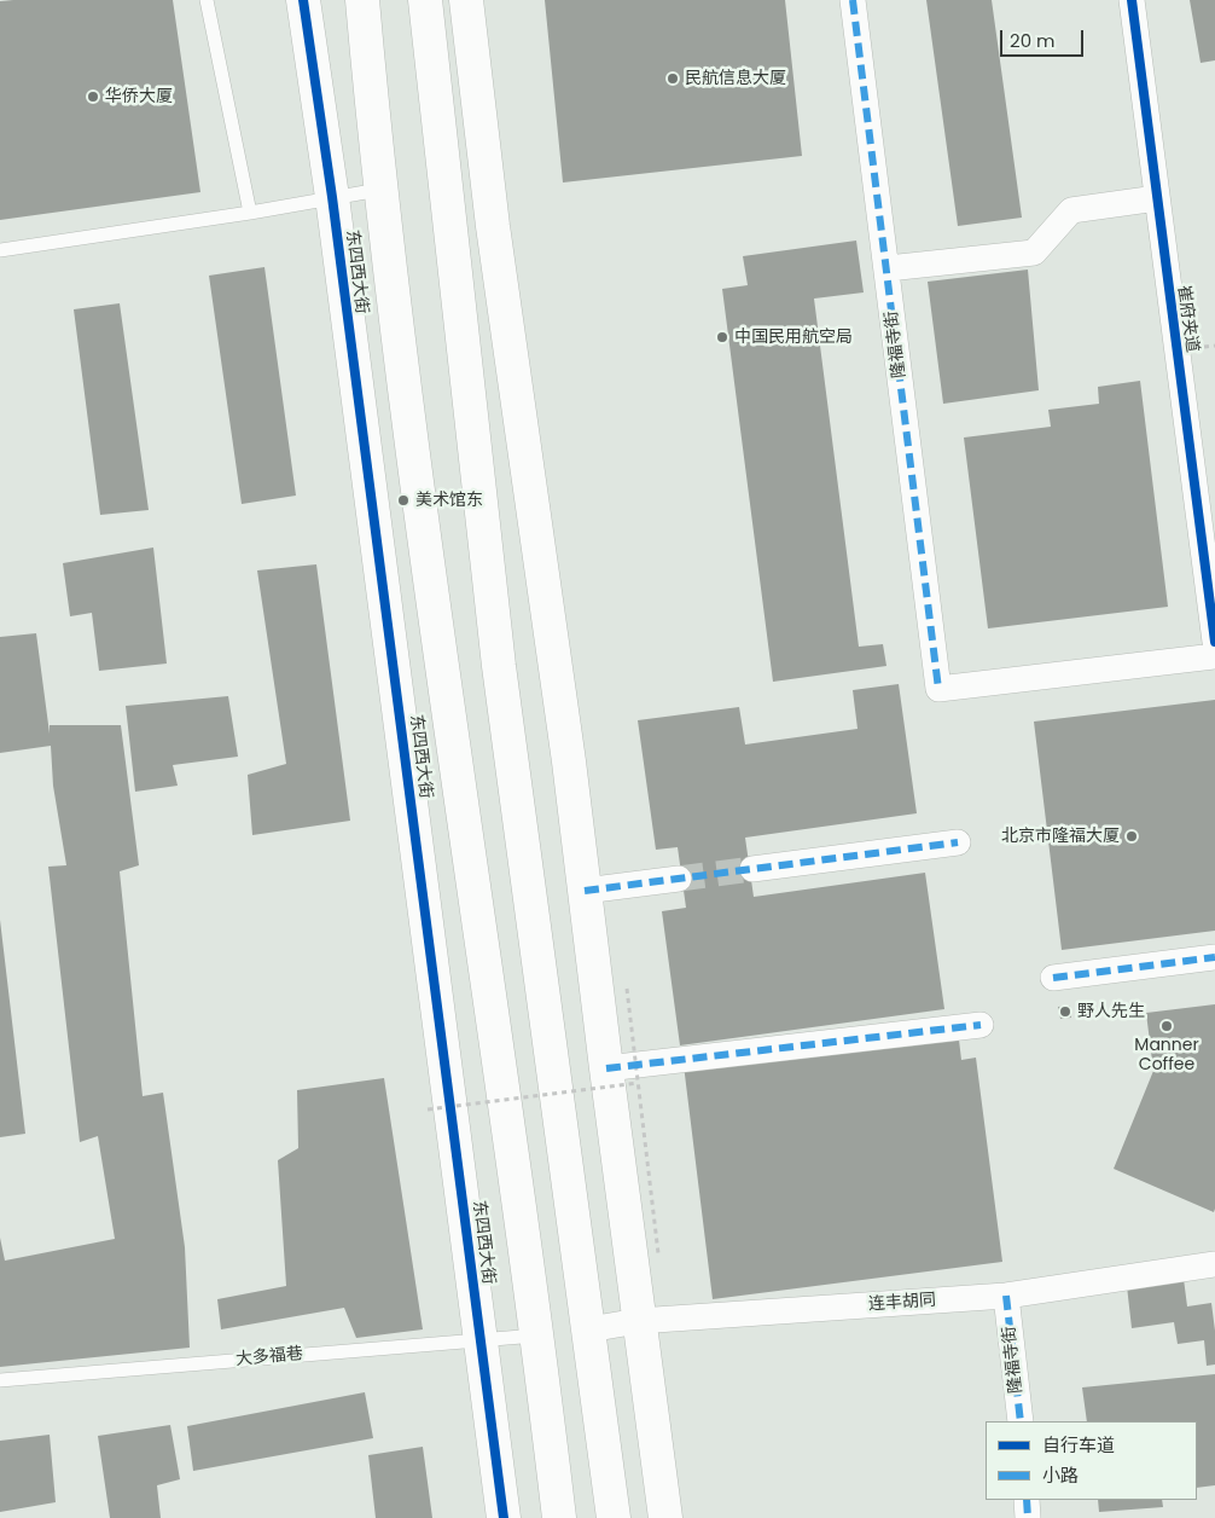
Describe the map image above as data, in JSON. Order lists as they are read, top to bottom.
{
  "streets": {
    "street": [
      "东四西大街",
      "崔府夹道",
      "隆福寺街",
      "连丰胡同"
    ],
    "lane": ["大多福巷"]
  },
  "crossings": [
    ["东四西大街", "大多福巷"],
    ["隆福寺街", "连丰胡同"]
  ],
  "places": [
    "民航信息大厦",
    "华侨大厦",
    "中国民用航空局",
    "美术馆东",
    "北京市隆福大厦",
    "野人先生",
    "Manner Coffee"
  ],
  "legend": ["自行车道", "小路"],
  "scale_bar": "20 m"
}
